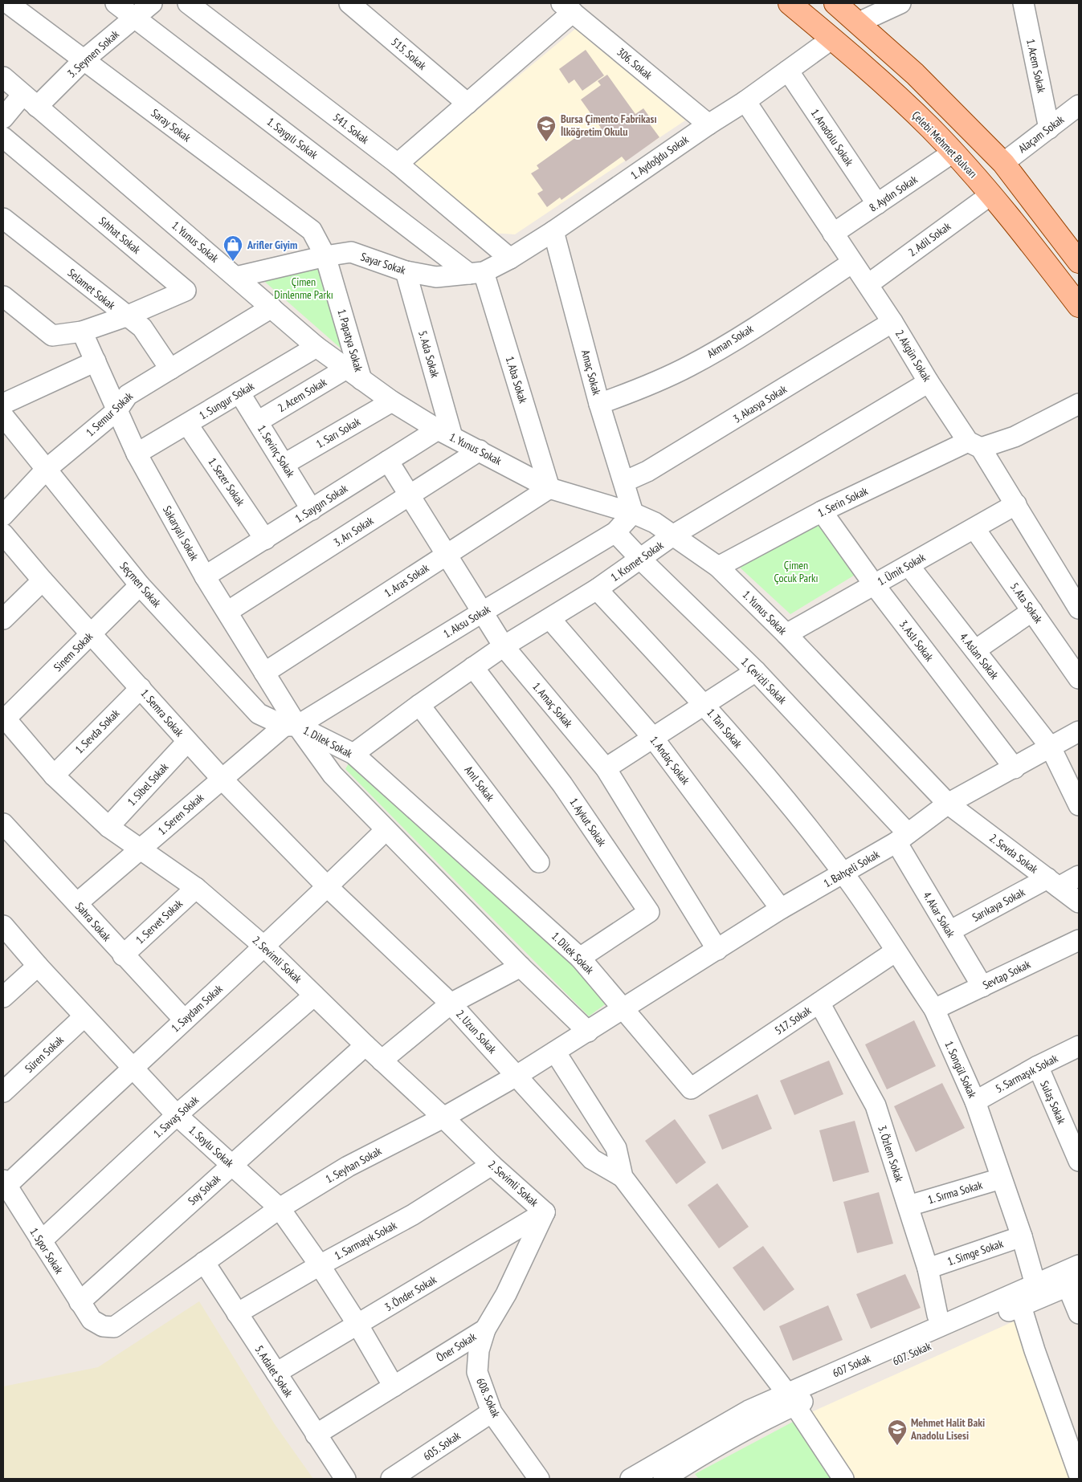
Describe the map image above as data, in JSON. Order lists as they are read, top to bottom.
{
  "streets": {
    "main road": ["Çelebi Mehmet Bulvarı"],
    "street": [
      "3. Seymen Sokak",
      "515. Sokak",
      "306. Sokak",
      "1. Acem Sokak",
      "Saray Sokak",
      "541. Sokak",
      "Alaçam Sokak",
      "1. Anadolu Sokak",
      "1. Saygılı Sokak",
      "1. Aydoğdu Sokak",
      "8. Aydın Sokak",
      "Sıhhat Sokak",
      "2. Adil Sokak",
      "1. Yunus Sokak",
      "Sayar Sokak",
      "Selamet Sokak",
      "1. Papatya Sokak",
      "Akman Sokak",
      "5. Ada Sokak",
      "2. Akgün Sokak",
      "Amaç Sokak",
      "1. Aba Sokak",
      "2. Acem Sokak",
      "1. Sungur Sokak",
      "3. Akasya Sokak",
      "1. Semur Sokak",
      "1. Sarı Sokak",
      "1. Sevinç Sokak",
      "1. Sezer Sokak",
      "1. Serin Sokak",
      "1. Saygın Sokak",
      "3. Arı Sokak",
      "Sakaryalı Sokak",
      "1. Kısmet Sokak",
      "1. Ümit Sokak",
      "1. Aras Sokak",
      "Seçmen Sokak",
      "5. Ata Sokak",
      "1. Aksu Sokak",
      "3. Aslı Sokak",
      "Sinem Sokak",
      "4. Aslan Sokak",
      "1. Çevizli Sokak",
      "1. Amaç Sokak",
      "1. Semra Sokak",
      "1. Tan Sokak",
      "1. Sevda Sokak",
      "1. Dilek Sokak",
      "1. Andaç Sokak",
      "Anıl Sokak",
      "1. Sibel Sokak",
      "1. Seren Sokak",
      "1. Aykut Sokak",
      "2. Sevda Sokak",
      "1. Bahçeli Sokak",
      "Sarıkaya Sokak",
      "4. Akar Sokak",
      "Sahra Sokak",
      "1. Servet Sokak",
      "2. Sevimli Sokak",
      "Sevtap Sokak",
      "1. Saydam Sokak",
      "517. Sokak",
      "2. Uzun Sokak",
      "Süren Sokak",
      "1. Songül Sokak",
      "5. Sarmaşık Sokak",
      "Sulaş Sokak",
      "1. Savaş Sokak",
      "1. Soylu Sokak",
      "3. Özlem Sokak",
      "1. Seyhan Sokak",
      "Soy Sokak",
      "1. Sırma Sokak",
      "1. Sarmaşık Sokak",
      "1. Spor Sokak",
      "1. Simge Sokak",
      "3. Önder Sokak",
      "Öner Sokak",
      "607. Sokak",
      "607 Sokak",
      "5. Adalet Sokak",
      "608. Sokak",
      "605. Sokak"
    ]
  },
  "crossings": [
    ["3. Seymen Sokak", "Saray Sokak"],
    ["3. Seymen Sokak", "1. Saygılı Sokak"],
    ["3. Seymen Sokak", "1. Yunus Sokak"],
    ["306. Sokak", "1. Aydoğdu Sokak"],
    ["1. Acem Sokak", "Alaçam Sokak"],
    ["Saray Sokak", "Sayar Sokak"],
    ["Saray Sokak", "1. Papatya Sokak"],
    ["541. Sokak", "1. Aydoğdu Sokak"],
    ["1. Anadolu Sokak", "1. Aydoğdu Sokak"],
    ["1. Anadolu Sokak", "8. Aydın Sokak"],
    ["1. Saygılı Sokak", "1. Aydoğdu Sokak"],
    ["1. Saygılı Sokak", "Sayar Sokak"],
    ["1. Saygılı Sokak", "1. Aba Sokak"],
    ["Çelebi Mehmet Bulvarı", "1. Aydoğdu Sokak"],
    ["Çelebi Mehmet Bulvarı", "8. Aydın Sokak"],
    ["Çelebi Mehmet Bulvarı", "2. Adil Sokak"],
    ["1. Aydoğdu Sokak", "Sayar Sokak"],
    ["1. Aydoğdu Sokak", "2. Akgün Sokak"],
    ["1. Aydoğdu Sokak", "Amaç Sokak"],
    ["1. Aydoğdu Sokak", "1. Aba Sokak"],
    ["8. Aydın Sokak", "2. Akgün Sokak"],
    ["Sıhhat Sokak", "Selamet Sokak"],
    ["2. Adil Sokak", "2. Akgün Sokak"],
    ["1. Yunus Sokak", "Sayar Sokak"],
    ["1. Yunus Sokak", "1. Papatya Sokak"],
    ["1. Yunus Sokak", "5. Ada Sokak"],
    ["1. Yunus Sokak", "Amaç Sokak"],
    ["1. Yunus Sokak", "1. Aba Sokak"],
    ["1. Yunus Sokak", "2. Acem Sokak"],
    ["1. Yunus Sokak", "1. Sungur Sokak"],
    ["1. Yunus Sokak", "1. Semur Sokak"],
    ["1. Yunus Sokak", "1. Sarı Sokak"],
    ["1. Yunus Sokak", "1. Serin Sokak"],
    ["1. Yunus Sokak", "1. Saygın Sokak"],
    ["1. Yunus Sokak", "3. Arı Sokak"],
    ["1. Yunus Sokak", "1. Kısmet Sokak"],
    ["1. Yunus Sokak", "1. Ümit Sokak"],
    ["1. Yunus Sokak", "1. Aras Sokak"],
    ["1. Yunus Sokak", "1. Aksu Sokak"],
    ["1. Yunus Sokak", "2. Sevda Sokak"],
    ["1. Yunus Sokak", "1. Bahçeli Sokak"],
    ["Sayar Sokak", "1. Papatya Sokak"],
    ["Sayar Sokak", "5. Ada Sokak"],
    ["Sayar Sokak", "1. Aba Sokak"],
    ["Selamet Sokak", "1. Semur Sokak"],
    ["1. Papatya Sokak", "2. Acem Sokak"],
    ["Akman Sokak", "2. Akgün Sokak"],
    ["Akman Sokak", "Amaç Sokak"],
    ["5. Ada Sokak", "1. Saygın Sokak"],
    ["2. Akgün Sokak", "3. Akasya Sokak"],
    ["2. Akgün Sokak", "1. Serin Sokak"],
    ["2. Akgün Sokak", "1. Kısmet Sokak"],
    ["2. Akgün Sokak", "1. Ümit Sokak"],
    ["Amaç Sokak", "3. Akasya Sokak"],
    ["Amaç Sokak", "1. Aksu Sokak"],
    ["1. Aba Sokak", "1. Aras Sokak"],
    ["2. Acem Sokak", "1. Sevinç Sokak"],
    ["1. Sungur Sokak", "1. Sevinç Sokak"],
    ["1. Sungur Sokak", "1. Sezer Sokak"],
    ["1. Sungur Sokak", "Sakaryalı Sokak"],
    ["1. Semur Sokak", "Sakaryalı Sokak"],
    ["1. Semur Sokak", "Seçmen Sokak"],
    ["1. Sarı Sokak", "1. Sevinç Sokak"],
    ["1. Sevinç Sokak", "1. Saygın Sokak"],
    ["1. Sezer Sokak", "1. Saygın Sokak"],
    ["1. Serin Sokak", "3. Aslı Sokak"],
    ["1. Saygın Sokak", "Sakaryalı Sokak"],
    ["1. Saygın Sokak", "1. Amaç Sokak"],
    ["3. Arı Sokak", "Sakaryalı Sokak"],
    ["3. Arı Sokak", "1. Amaç Sokak"],
    ["Sakaryalı Sokak", "1. Aras Sokak"],
    ["Sakaryalı Sokak", "Seçmen Sokak"],
    ["Sakaryalı Sokak", "1. Aksu Sokak"],
    ["Sakaryalı Sokak", "1. Dilek Sokak"],
    ["Sakaryalı Sokak", "1. Seren Sokak"],
    ["1. Kısmet Sokak", "1. Çevizli Sokak"],
    ["1. Kısmet Sokak", "1. Amaç Sokak"],
    ["1. Kısmet Sokak", "1. Tan Sokak"],
    ["1. Kısmet Sokak", "1. Dilek Sokak"],
    ["1. Kısmet Sokak", "1. Andaç Sokak"],
    ["1. Kısmet Sokak", "Anıl Sokak"],
    ["1. Kısmet Sokak", "1. Aykut Sokak"],
    ["1. Ümit Sokak", "5. Ata Sokak"],
    ["1. Ümit Sokak", "3. Aslı Sokak"],
    ["1. Ümit Sokak", "4. Aslan Sokak"],
    ["1. Aras Sokak", "1. Amaç Sokak"],
    ["Seçmen Sokak", "1. Aksu Sokak"],
    ["Seçmen Sokak", "Sinem Sokak"],
    ["Seçmen Sokak", "1. Dilek Sokak"],
    ["Seçmen Sokak", "1. Seren Sokak"],
    ["1. Aksu Sokak", "1. Çevizli Sokak"],
    ["1. Aksu Sokak", "1. Amaç Sokak"],
    ["1. Aksu Sokak", "1. Dilek Sokak"],
    ["1. Aksu Sokak", "1. Seren Sokak"],
    ["3. Aslı Sokak", "1. Bahçeli Sokak"],
    ["Sinem Sokak", "1. Semra Sokak"],
    ["Sinem Sokak", "2. Sevimli Sokak"],
    ["4. Aslan Sokak", "1. Bahçeli Sokak"],
    ["1. Çevizli Sokak", "1. Bahçeli Sokak"],
    ["1. Çevizli Sokak", "4. Akar Sokak"],
    ["1. Amaç Sokak", "1. Bahçeli Sokak"],
    ["1. Semra Sokak", "1. Sevda Sokak"],
    ["1. Semra Sokak", "1. Sibel Sokak"],
    ["1. Semra Sokak", "1. Seren Sokak"],
    ["1. Semra Sokak", "1. Saydam Sokak"],
    ["1. Semra Sokak", "2. Uzun Sokak"],
    ["1. Tan Sokak", "1. Bahçeli Sokak"],
    ["1. Tan Sokak", "1. Songül Sokak"],
    ["1. Sevda Sokak", "2. Sevimli Sokak"],
    ["1. Dilek Sokak", "1. Seren Sokak"],
    ["1. Dilek Sokak", "1. Aykut Sokak"],
    ["1. Dilek Sokak", "1. Bahçeli Sokak"],
    ["1. Dilek Sokak", "1. Saydam Sokak"],
    ["1. Dilek Sokak", "517. Sokak"],
    ["1. Dilek Sokak", "1. Seyhan Sokak"],
    ["1. Andaç Sokak", "1. Bahçeli Sokak"],
    ["1. Sibel Sokak", "2. Sevimli Sokak"],
    ["1. Seren Sokak", "Sahra Sokak"],
    ["1. Seren Sokak", "2. Sevimli Sokak"],
    ["2. Sevda Sokak", "1. Bahçeli Sokak"],
    ["2. Sevda Sokak", "Sarıkaya Sokak"],
    ["1. Bahçeli Sokak", "4. Akar Sokak"],
    ["1. Bahçeli Sokak", "1. Songül Sokak"],
    ["1. Bahçeli Sokak", "1. Seyhan Sokak"],
    ["Sarıkaya Sokak", "4. Akar Sokak"],
    ["4. Akar Sokak", "Sevtap Sokak"],
    ["Sahra Sokak", "1. Servet Sokak"],
    ["Sahra Sokak", "1. Saydam Sokak"],
    ["1. Servet Sokak", "2. Sevimli Sokak"],
    ["2. Sevimli Sokak", "1. Saydam Sokak"],
    ["2. Sevimli Sokak", "1. Savaş Sokak"],
    ["2. Sevimli Sokak", "1. Seyhan Sokak"],
    ["2. Sevimli Sokak", "Soy Sokak"],
    ["2. Sevimli Sokak", "1. Sarmaşık Sokak"],
    ["2. Sevimli Sokak", "3. Önder Sokak"],
    ["2. Sevimli Sokak", "Öner Sokak"],
    ["Sevtap Sokak", "1. Songül Sokak"],
    ["1. Saydam Sokak", "2. Uzun Sokak"],
    ["1. Saydam Sokak", "1. Soylu Sokak"],
    ["1. Saydam Sokak", "1. Spor Sokak"],
    ["517. Sokak", "1. Songül Sokak"],
    ["517. Sokak", "3. Özlem Sokak"],
    ["2. Uzun Sokak", "1. Seyhan Sokak"],
    ["Süren Sokak", "1. Soylu Sokak"],
    ["1. Songül Sokak", "5. Sarmaşık Sokak"],
    ["1. Songül Sokak", "1. Sırma Sokak"],
    ["1. Songül Sokak", "1. Simge Sokak"],
    ["1. Songül Sokak", "607 Sokak"],
    ["5. Sarmaşık Sokak", "Sulaş Sokak"],
    ["1. Savaş Sokak", "1. Soylu Sokak"],
    ["1. Savaş Sokak", "1. Spor Sokak"],
    ["1. Soylu Sokak", "1. Seyhan Sokak"],
    ["1. Soylu Sokak", "Soy Sokak"],
    ["1. Soylu Sokak", "1. Sarmaşık Sokak"],
    ["1. Soylu Sokak", "3. Önder Sokak"],
    ["1. Soylu Sokak", "Öner Sokak"],
    ["3. Özlem Sokak", "1. Sırma Sokak"],
    ["3. Özlem Sokak", "1. Simge Sokak"],
    ["1. Seyhan Sokak", "1. Spor Sokak"],
    ["1. Seyhan Sokak", "5. Adalet Sokak"],
    ["Soy Sokak", "1. Spor Sokak"],
    ["1. Sarmaşık Sokak", "5. Adalet Sokak"],
    ["3. Önder Sokak", "Öner Sokak"],
    ["3. Önder Sokak", "5. Adalet Sokak"],
    ["Öner Sokak", "5. Adalet Sokak"],
    ["Öner Sokak", "608. Sokak"],
    ["607. Sokak", "607 Sokak"],
    ["608. Sokak", "605. Sokak"]
  ],
  "parks": ["Çimen Dinlenme Parkı", "Çimen Çocuk Parkı"],
  "places": {
    "school or university": ["Bursa Çimento Fabrikası İlköğretim Okulu", "Mehmet Halit Baki Anadolu Lisesi"],
    "shop": ["Arifler Giyim"]
  }
}
